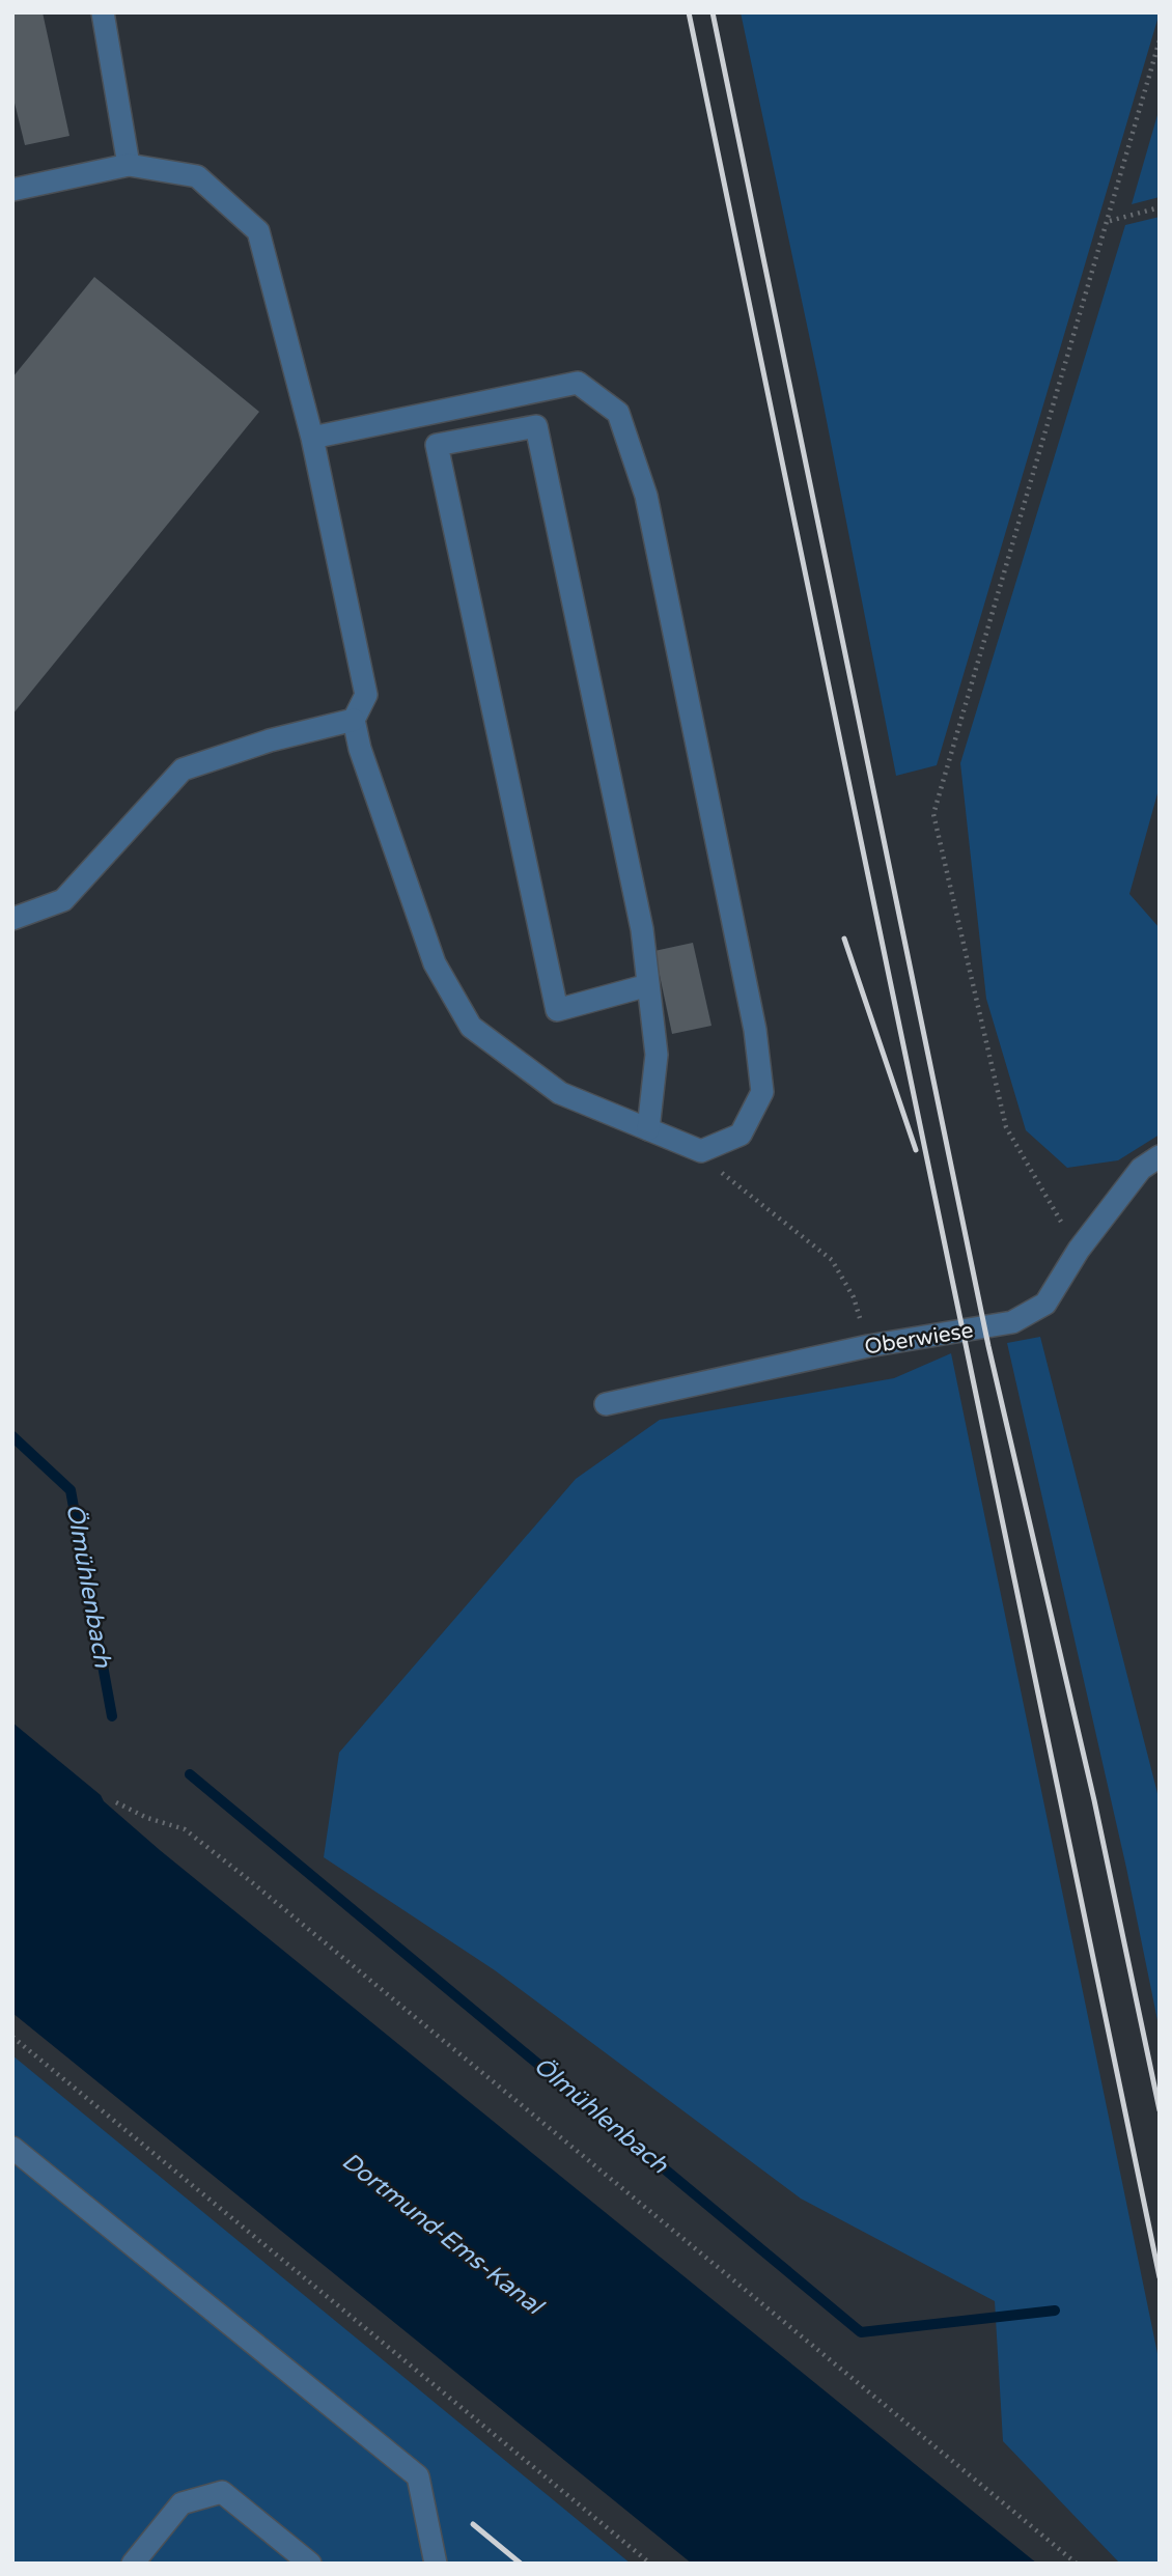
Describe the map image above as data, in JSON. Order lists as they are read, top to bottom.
{
  "streets": {
    "lane": ["Oberwiese"]
  },
  "water": ["Ölmühlenbach", "Dortmund-Ems-Kanal"]
}
